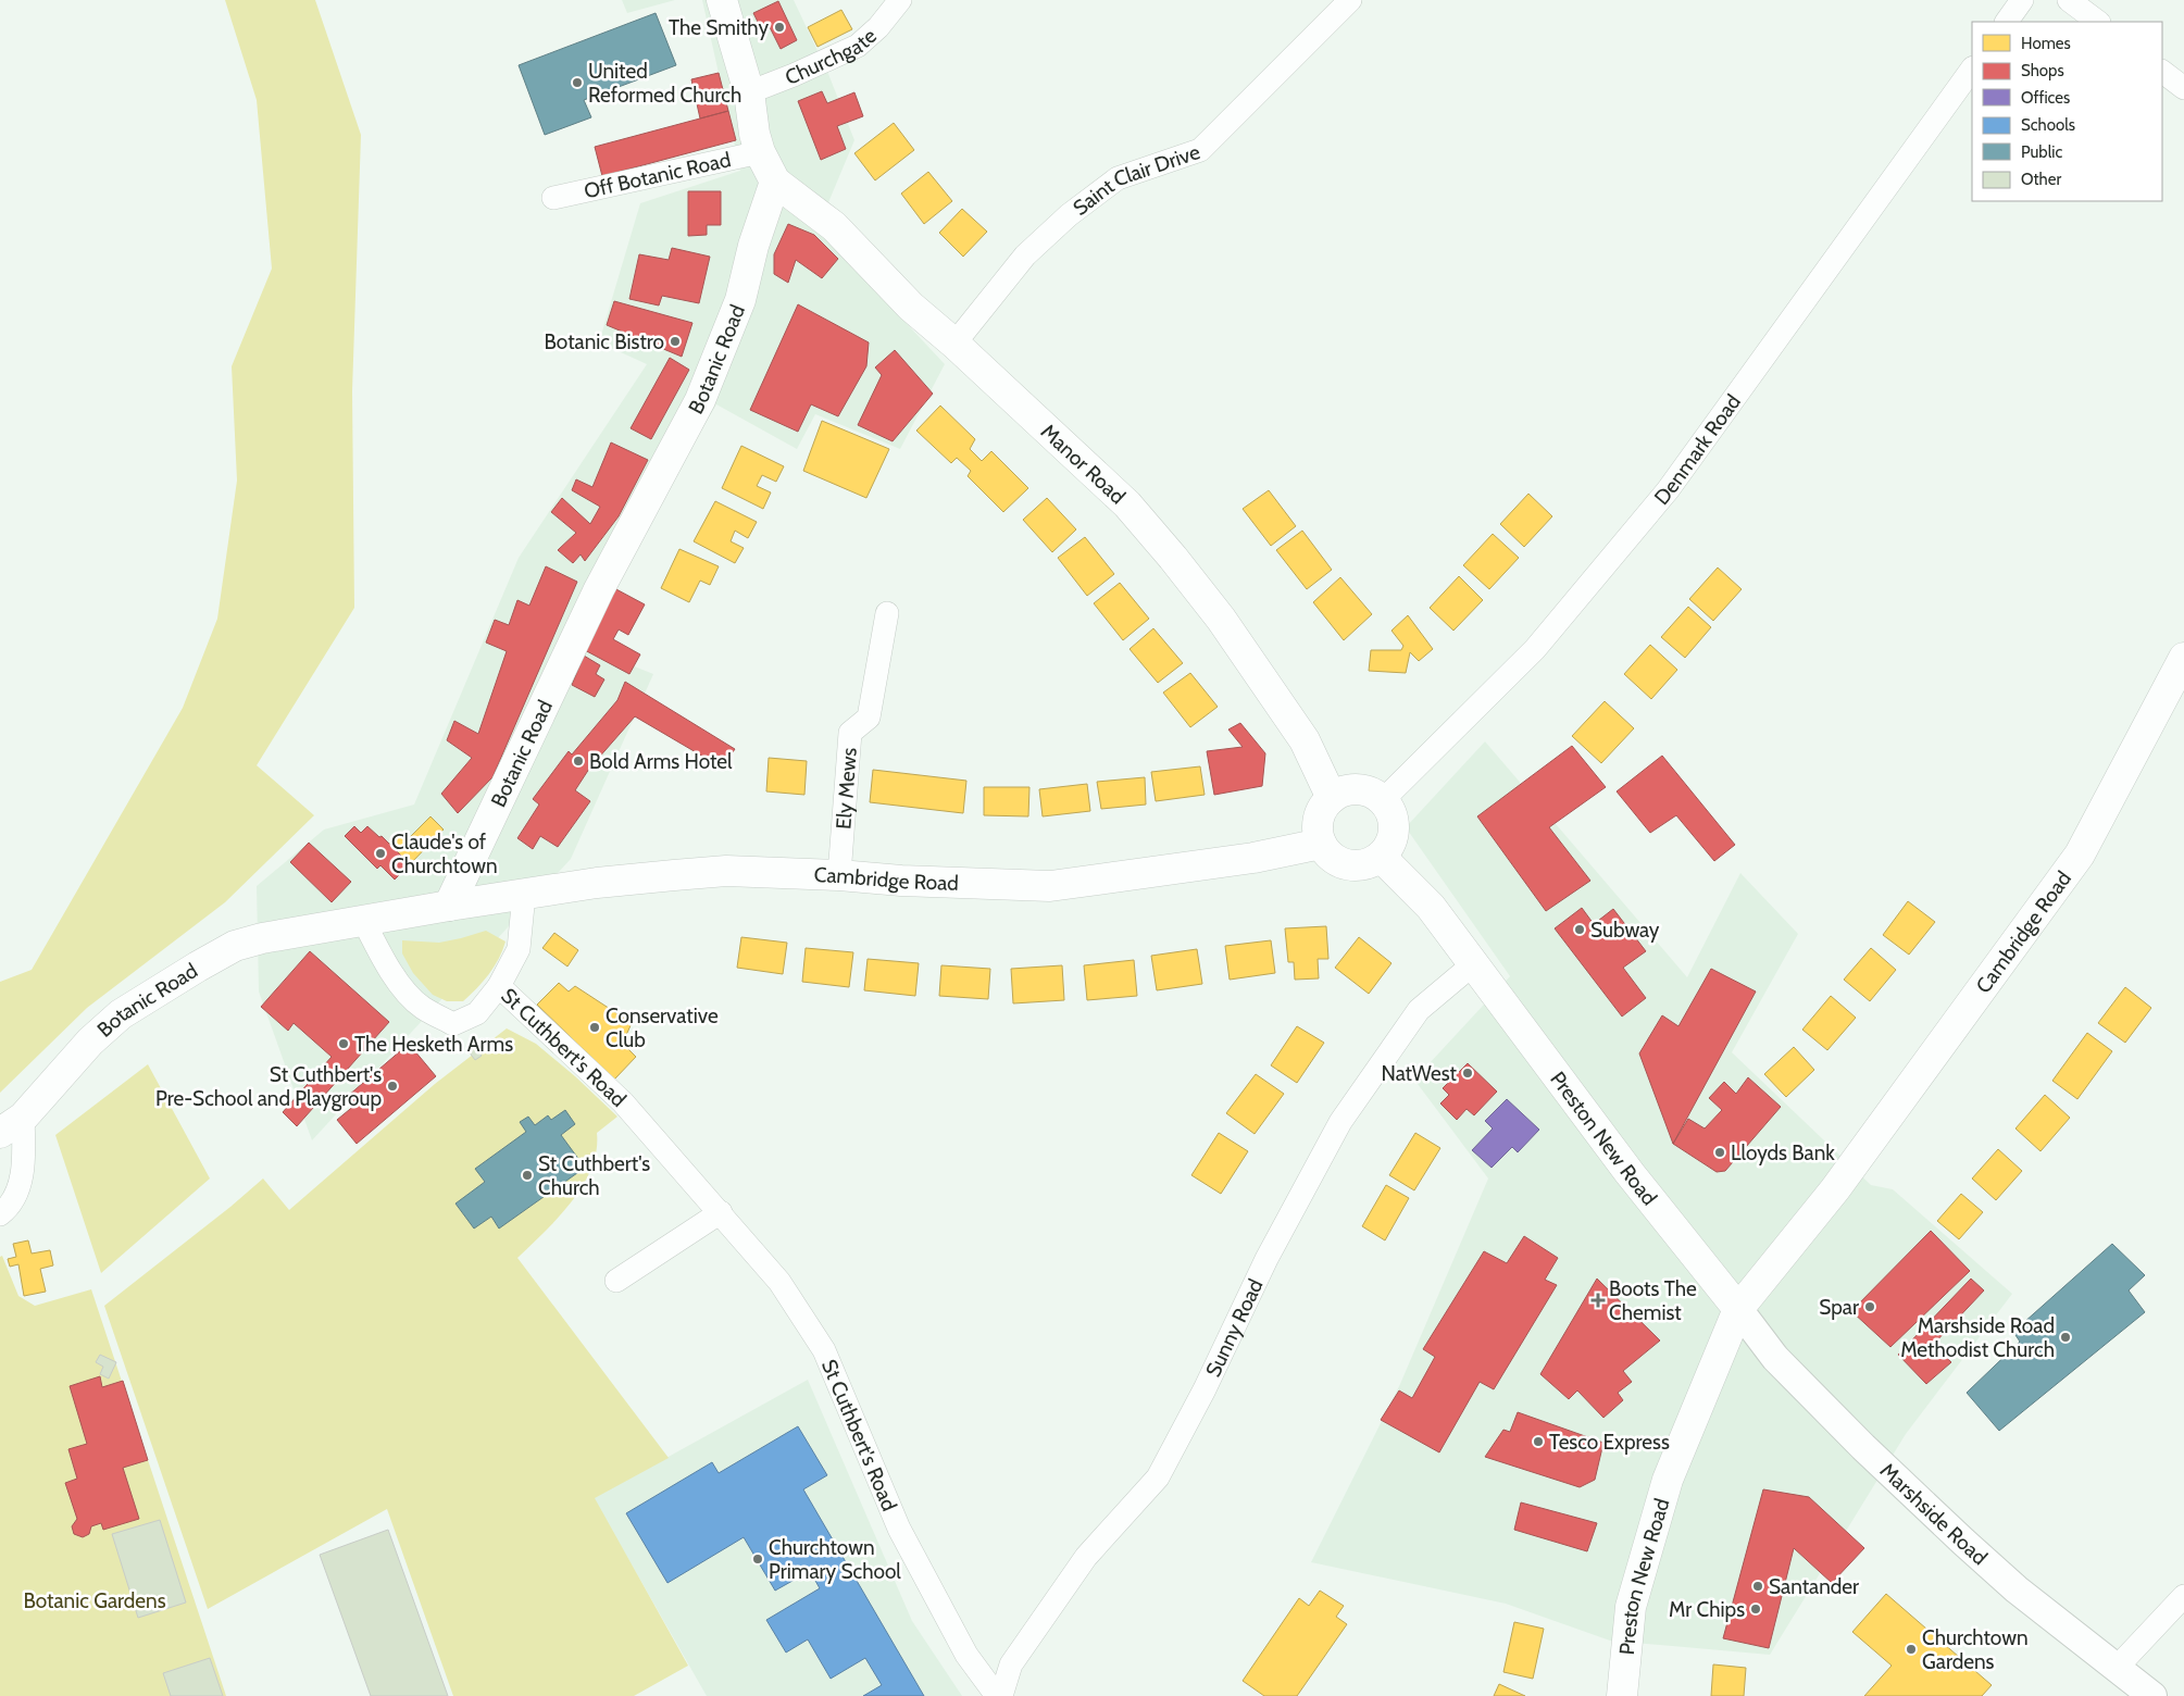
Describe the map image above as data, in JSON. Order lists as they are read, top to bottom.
{
  "streets": {
    "main road": [
      "Botanic Road",
      "Manor Road",
      "Cambridge Road",
      "Preston New Road"
    ],
    "street": [
      "Churchgate",
      "Off Botanic Road",
      "Saint Clair Drive",
      "Denmark Road",
      "Ely Mews",
      "St Cuthbert's Road",
      "Sunny Road",
      "Marshside Road"
    ]
  },
  "crossings": [
    ["Saint Clair Drive", "Manor Road"],
    ["Botanic Road", "Manor Road"],
    ["Botanic Road", "Cambridge Road"],
    ["Botanic Road", "St Cuthbert's Road"],
    ["Denmark Road", "Manor Road"],
    ["Denmark Road", "Cambridge Road"],
    ["Manor Road", "Cambridge Road"],
    ["Ely Mews", "Cambridge Road"],
    ["Cambridge Road", "Preston New Road"],
    ["St Cuthbert's Road", "Sunny Road"],
    ["Preston New Road", "Sunny Road"],
    ["Preston New Road", "Marshside Road"]
  ],
  "parks": ["Botanic Gardens"],
  "places": {
    "other": [
      "The Smithy",
      "United Reformed Church",
      "Botanic Bistro",
      "Bold Arms Hotel",
      "Claude's of Churchtown",
      "Subway",
      "Conservative Club",
      "The Hesketh Arms",
      "NatWest",
      "St Cuthbert's Pre-School and Playgroup",
      "Lloyds Bank",
      "St Cuthbert's Church",
      "Spar",
      "Marshside Road Methodist Church",
      "Tesco Express",
      "Churchtown Primary School",
      "Santander",
      "Mr Chips",
      "Churchtown Gardens"
    ],
    "health": ["Boots The Chemist"]
  },
  "legend": [
    "Homes",
    "Shops",
    "Offices",
    "Schools",
    "Public",
    "Other"
  ]
}
